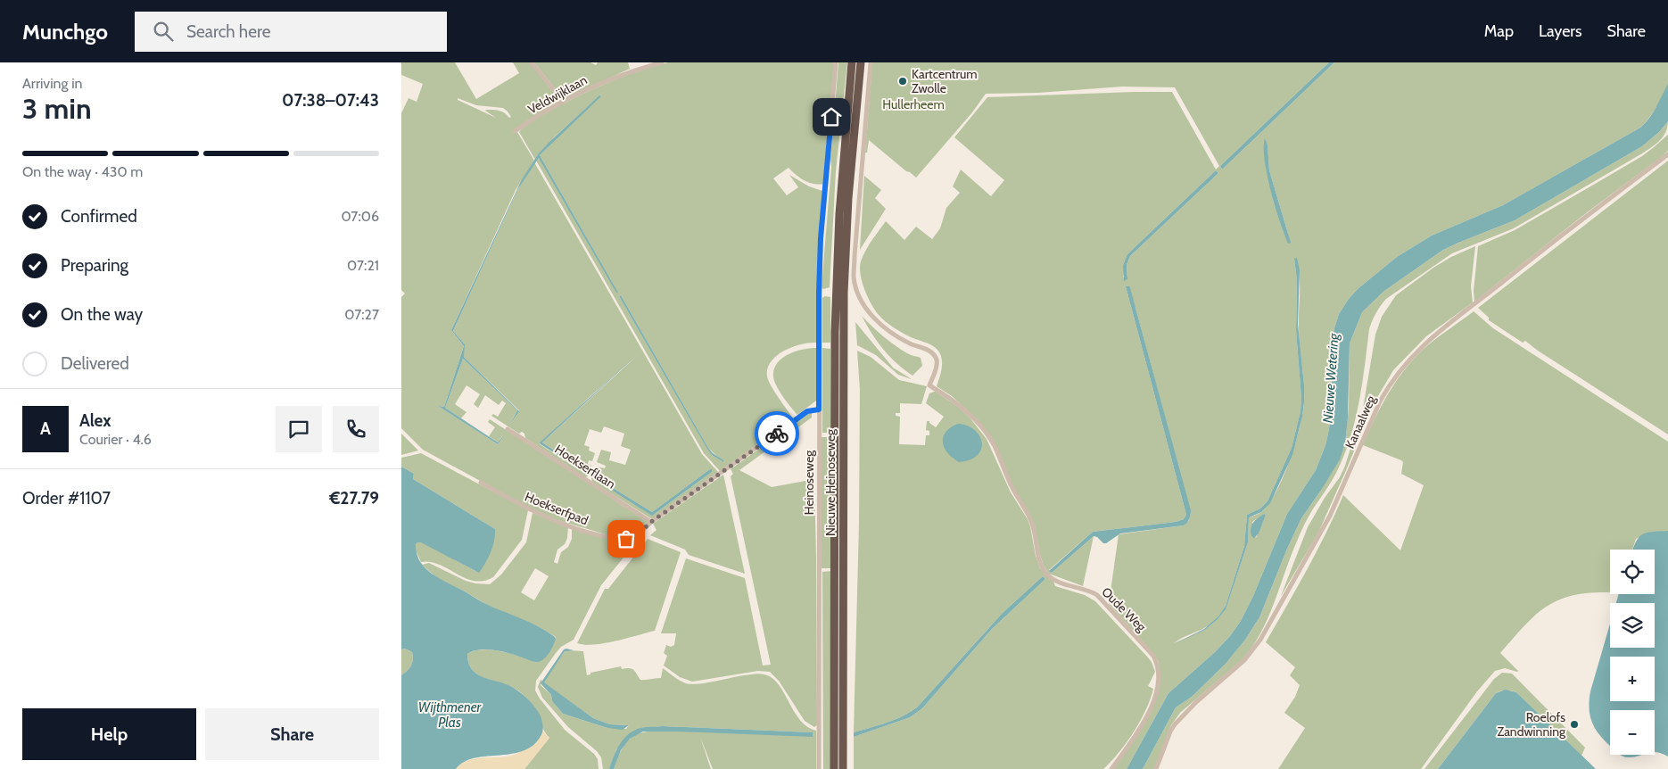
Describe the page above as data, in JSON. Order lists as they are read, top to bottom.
{
  "streets": {
    "highway": ["Nieuwe Heinoseweg"],
    "street": [
      "Veldwijklaan",
      "Kanaalweg",
      "Hoekserflaan",
      "Heinoseweg",
      "Hoekserfpad",
      "Oude Weg"
    ]
  },
  "crossings": [
    ["Hoekserflaan", "Hoekserfpad"]
  ],
  "water": ["Nieuwe Wetering", "Wijthmener Plas"],
  "parks": ["Hullerheem"],
  "places": ["Kartcentrum Zwolle", "Roelofs Zandwinning"],
  "page": {
    "header": "Munchgo",
    "search": "Search here",
    "nav": ["Map", "Layers", "Share"],
    "heading": ["3 min", "Arriving in", "07:38–07:43"],
    "panel": [
      "Alex",
      "Courier · 4.6",
      "Order #1107",
      "€27.79"
    ],
    "bar": "On the way · 430 m",
    "list": [
      ["Confirmed", "07:06"],
      ["Preparing", "07:21"],
      ["On the way", "07:27"],
      "Delivered"
    ],
    "round": "A",
    "map_buttons": ["+", "−"],
    "buttons": ["Help", "Share"]
  }
}
